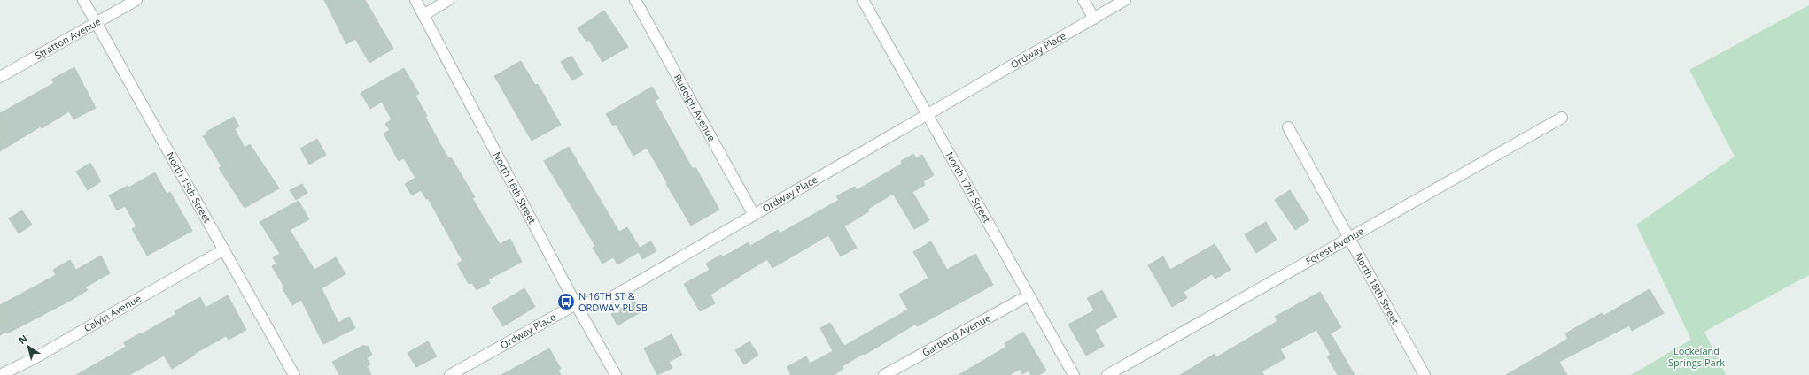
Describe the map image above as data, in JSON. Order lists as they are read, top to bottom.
{
  "streets": {
    "street": [
      "Stratton Avenue",
      "Ordway Place",
      "Rudolph Avenue",
      "North 15th Street",
      "North 16th Street",
      "North 17th Street",
      "Forest Avenue",
      "North 18th Street",
      "Calvin Avenue",
      "Gartland Avenue"
    ]
  },
  "crossings": [
    ["Stratton Avenue", "North 15th Street"],
    ["Ordway Place", "Rudolph Avenue"],
    ["Ordway Place", "North 16th Street"],
    ["Ordway Place", "North 17th Street"],
    ["North 15th Street", "Calvin Avenue"],
    ["North 17th Street", "Gartland Avenue"],
    ["Forest Avenue", "North 18th Street"]
  ],
  "parks": ["Lockeland Springs Park"],
  "places": {
    "bus stop": ["N 16TH ST & ORDWAY PL SB"]
  },
  "north": "top left"
}
